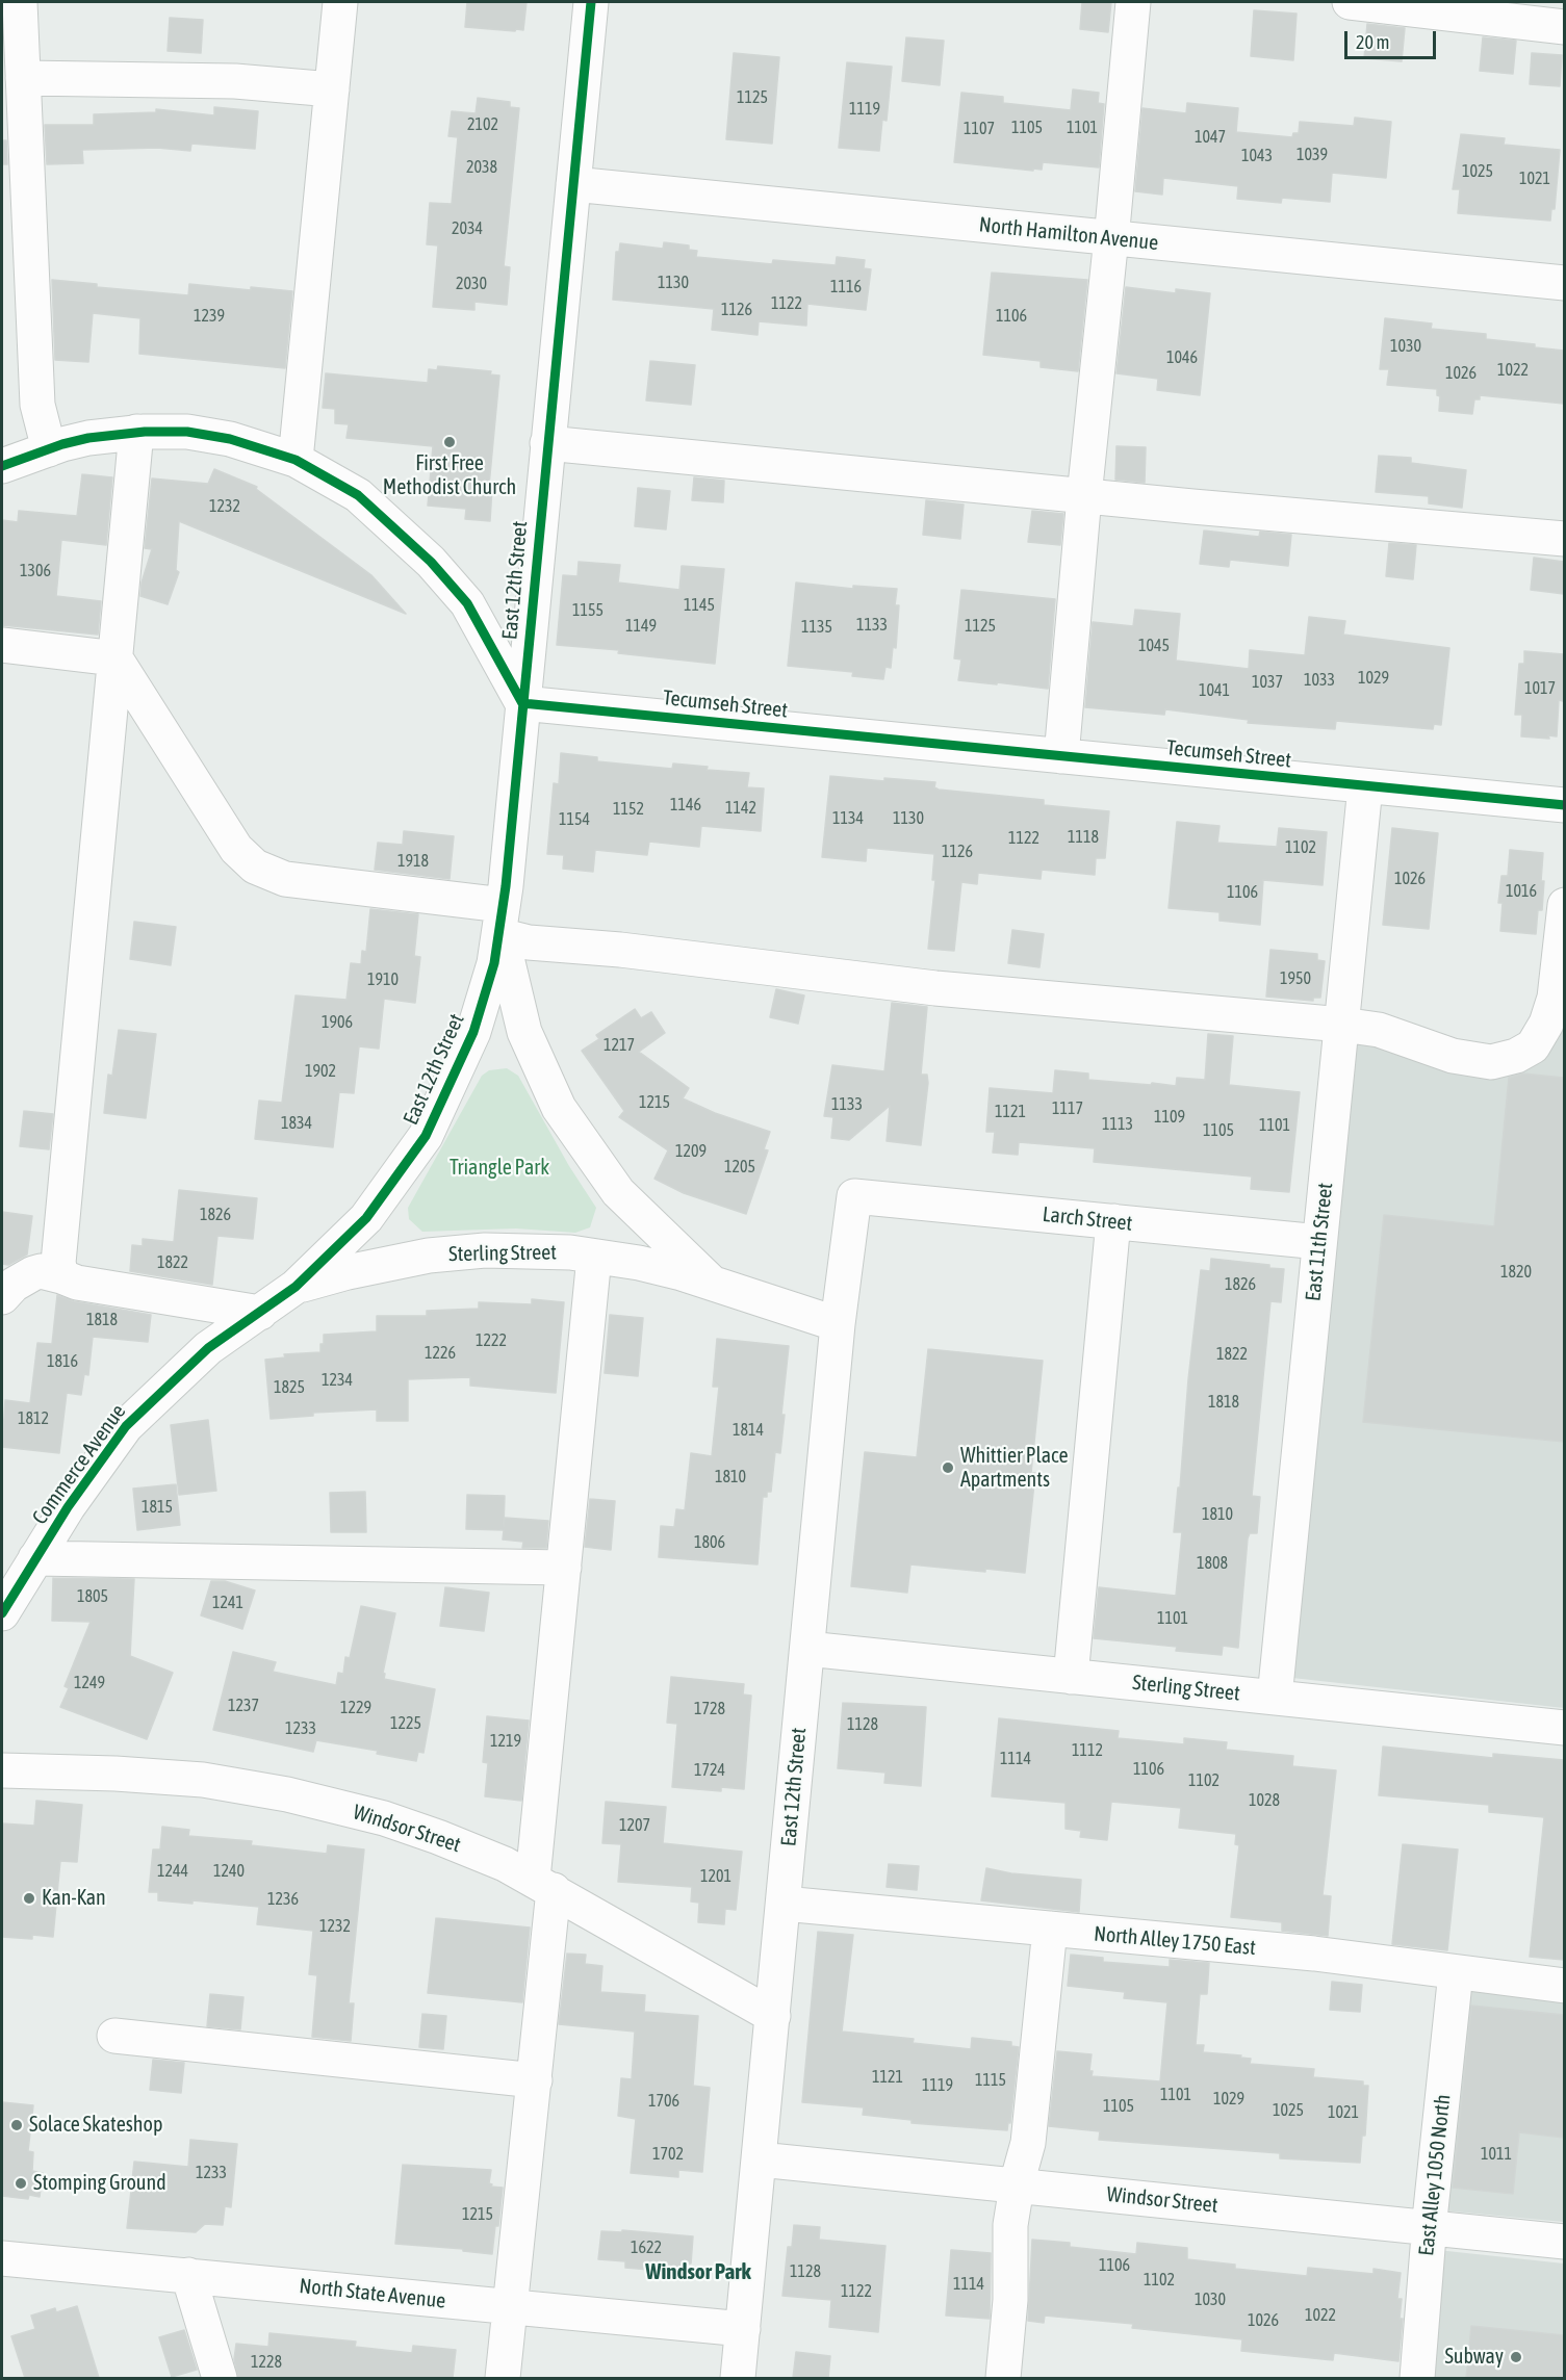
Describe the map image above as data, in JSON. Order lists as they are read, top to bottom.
{
  "streets": {
    "street": [
      "North Hamilton Avenue",
      "East 12th Street",
      "Tecumseh Street",
      "Larch Street",
      "East 11th Street",
      "Sterling Street",
      "Commerce Avenue",
      "Windsor Street",
      "North Alley 1750 East",
      "East Alley 1050 North",
      "North State Avenue"
    ]
  },
  "crossings": [
    ["North Hamilton Avenue", "East 12th Street"],
    ["East 12th Street", "Tecumseh Street"],
    ["East 12th Street", "Larch Street"],
    ["East 12th Street", "Sterling Street"],
    ["East 12th Street", "Commerce Avenue"],
    ["East 12th Street", "Windsor Street"],
    ["East 12th Street", "North Alley 1750 East"],
    ["East 12th Street", "North State Avenue"],
    ["Tecumseh Street", "East 11th Street"],
    ["Larch Street", "East 11th Street"],
    ["East 11th Street", "Sterling Street"],
    ["Sterling Street", "Commerce Avenue"],
    ["Windsor Street", "East Alley 1050 North"],
    ["North Alley 1750 East", "East Alley 1050 North"]
  ],
  "districts": ["Windsor Park"],
  "parks": ["Triangle Park"],
  "places": [
    "First Free Methodist Church",
    "Whittier Place Apartments",
    "Kan-Kan",
    "Solace Skateshop",
    "Stomping Ground",
    "Subway"
  ],
  "house_numbers": [
    "1125",
    "1119",
    "2102",
    "1105",
    "1101",
    "1107",
    "1047",
    "1039",
    "1043",
    "2038",
    "1025",
    "1021",
    "2034",
    "1130",
    "2030",
    "1116",
    "1122",
    "1126",
    "1239",
    "1106",
    "1030",
    "1046",
    "1022",
    "1026",
    "1232",
    "1306",
    "1145",
    "1155",
    "1133",
    "1149",
    "1125",
    "1135",
    "1045",
    "1029",
    "1033",
    "1037",
    "1017",
    "1041",
    "1146",
    "1142",
    "1152",
    "1134",
    "1130",
    "1154",
    "1118",
    "1122",
    "1102",
    "1126",
    "1918",
    "1026",
    "1016",
    "1106",
    "1950",
    "1910",
    "1906",
    "1217",
    "1902",
    "1215",
    "1133",
    "1117",
    "1121",
    "1109",
    "1834",
    "1113",
    "1101",
    "1105",
    "1209",
    "1205",
    "1826",
    "1822",
    "1820",
    "1826",
    "1818",
    "1222",
    "1226",
    "1822",
    "1816",
    "1234",
    "1825",
    "1818",
    "1812",
    "1814",
    "1810",
    "1815",
    "1810",
    "1806",
    "1808",
    "1805",
    "1241",
    "1101",
    "1249",
    "1237",
    "1229",
    "1728",
    "1225",
    "1128",
    "1233",
    "1219",
    "1112",
    "1114",
    "1106",
    "1724",
    "1102",
    "1028",
    "1207",
    "1244",
    "1240",
    "1201",
    "1236",
    "1232",
    "1121",
    "1115",
    "1119",
    "1101",
    "1029",
    "1706",
    "1105",
    "1025",
    "1021",
    "1702",
    "1011",
    "1233",
    "1215",
    "1622",
    "1106",
    "1128",
    "1102",
    "1114",
    "1122",
    "1030",
    "1022",
    "1026",
    "1228"
  ],
  "scale_bar": "20 m"
}
